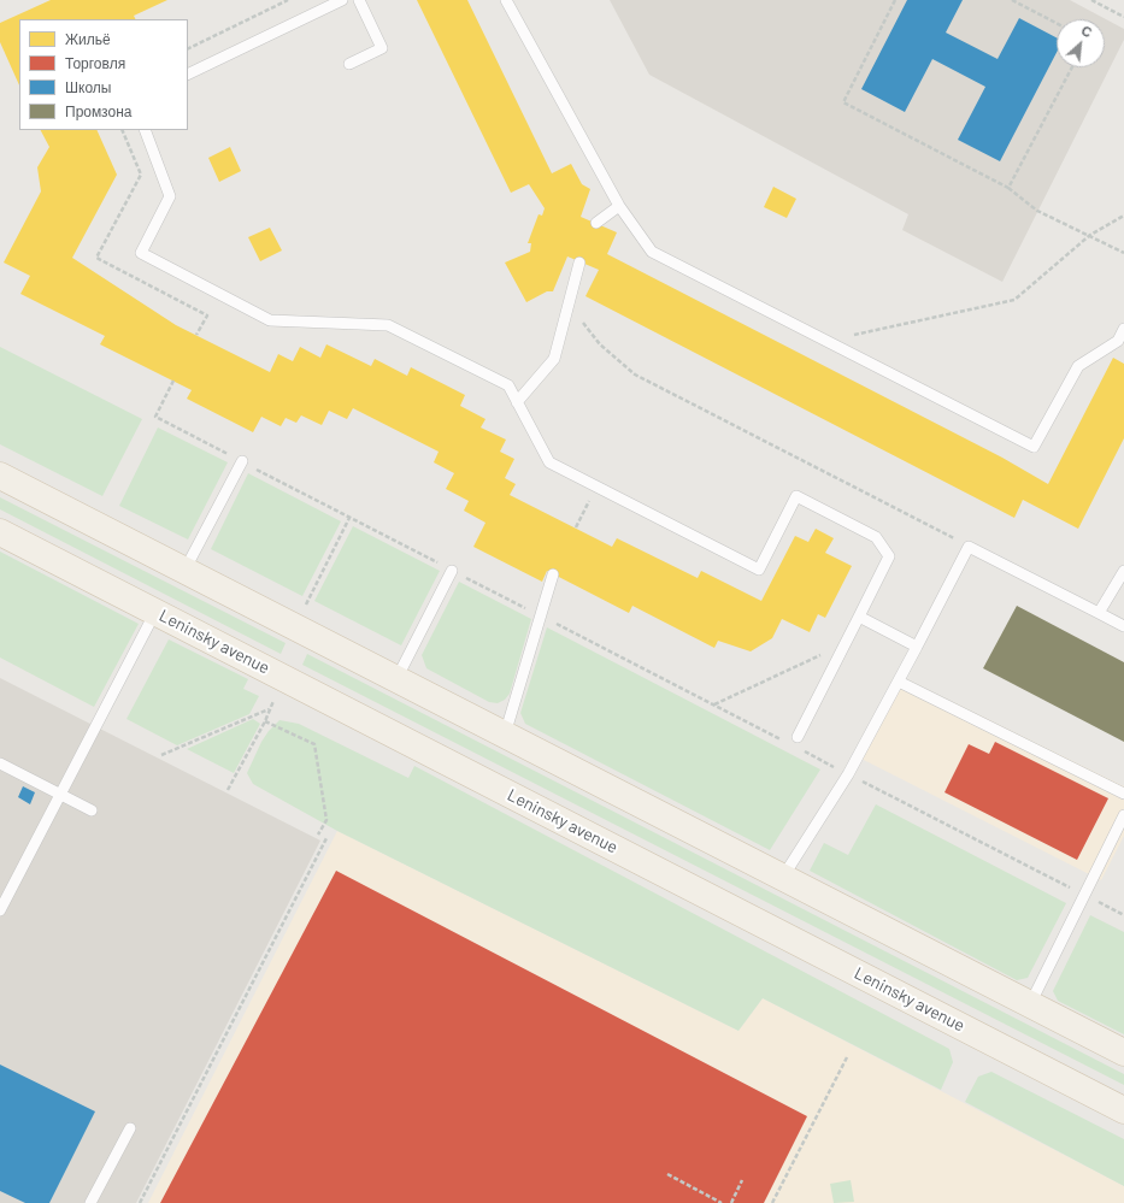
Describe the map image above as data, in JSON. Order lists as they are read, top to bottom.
{
  "streets": {
    "main road": ["Leninsky avenue"]
  },
  "legend": [
    "Жильё",
    "Торговля",
    "Школы",
    "Промзона"
  ],
  "north": "top right"
}
